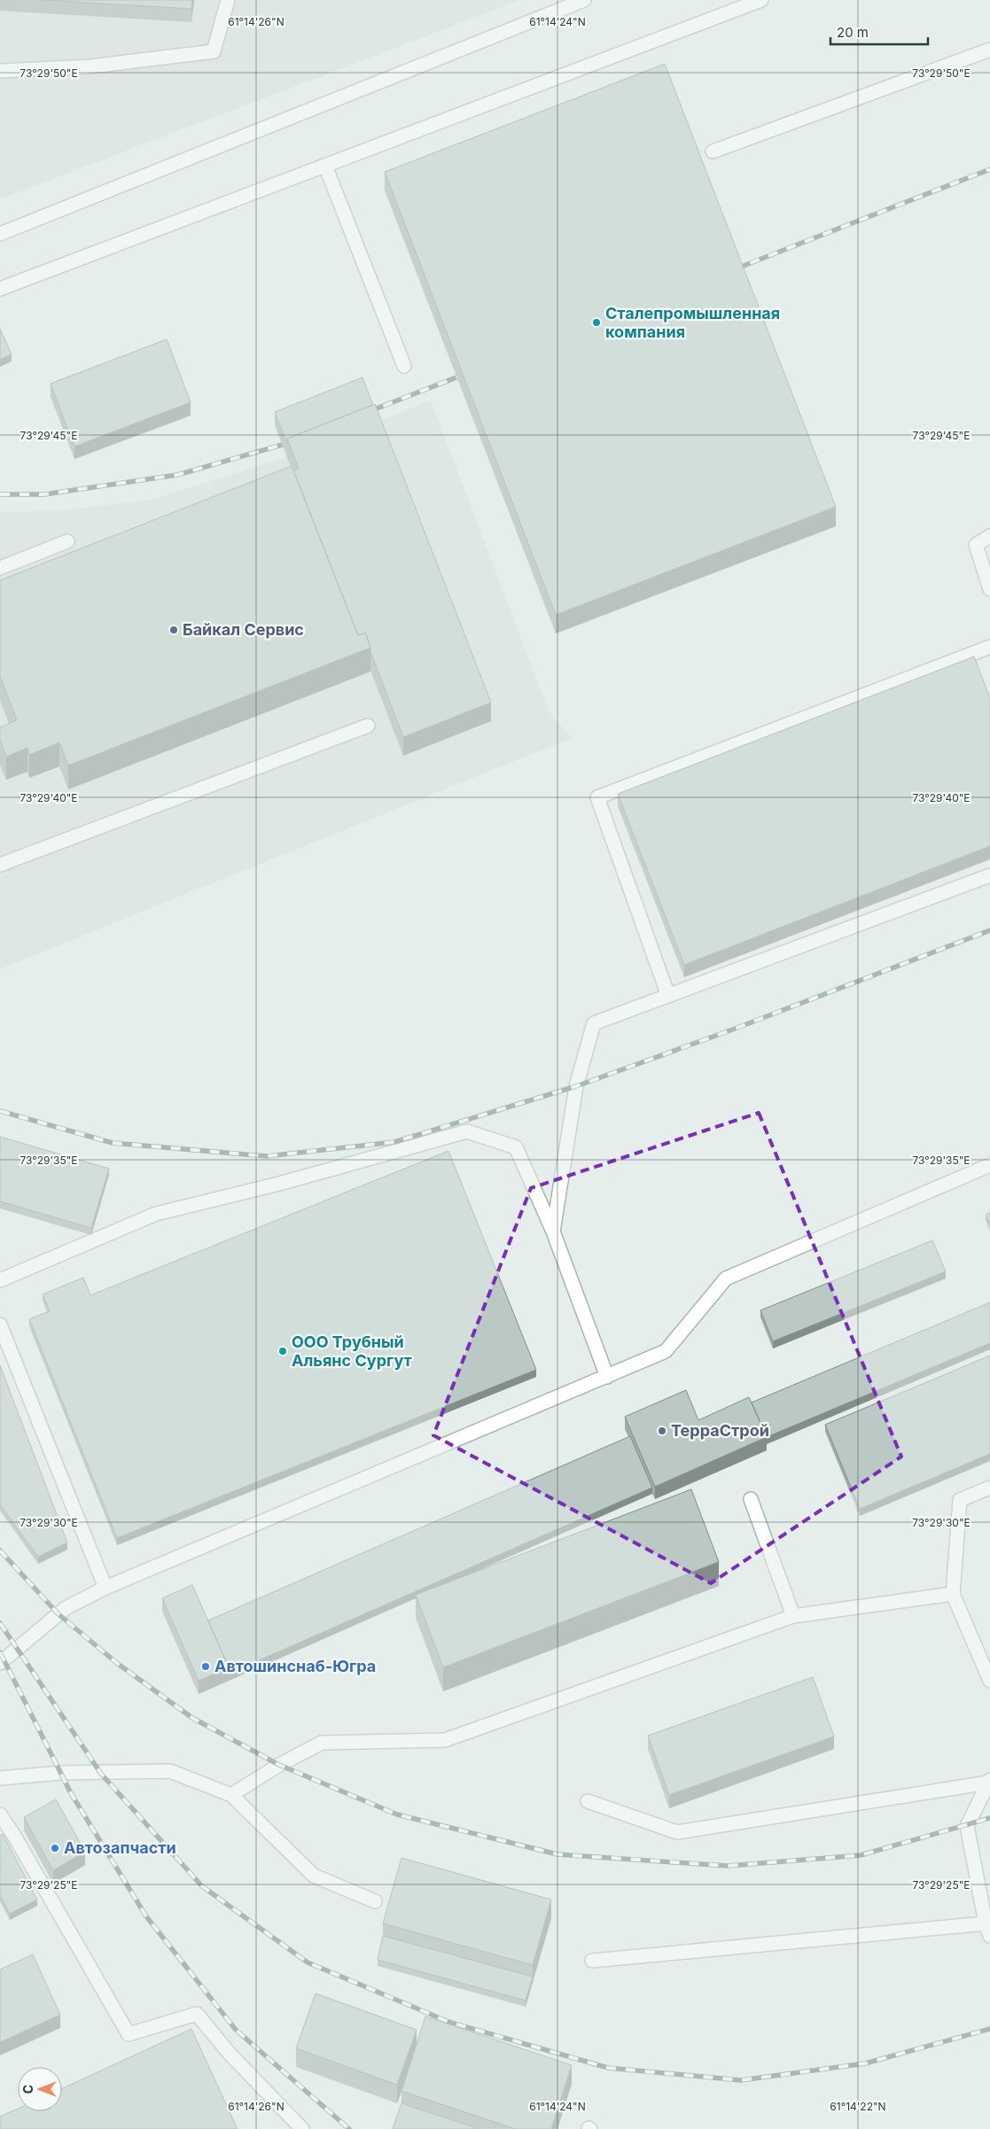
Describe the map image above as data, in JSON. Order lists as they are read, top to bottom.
{
  "places": [
    "Сталепромышленная компания",
    "Байкал Сервис",
    "ООО Трубный Альянс Сургут",
    "ТерраСтрой",
    "Автошинснаб-Югра",
    "Автозапчасти"
  ],
  "scale_bar": "20 m",
  "north": "left",
  "coordinates": [
    "61°14'26\"N",
    "61°14'24\"N",
    "73°29'50\"E",
    "73°29'45\"E",
    "73°29'40\"E",
    "73°29'35\"E",
    "73°29'30\"E",
    "73°29'25\"E",
    "61°14'22\"N"
  ]
}
